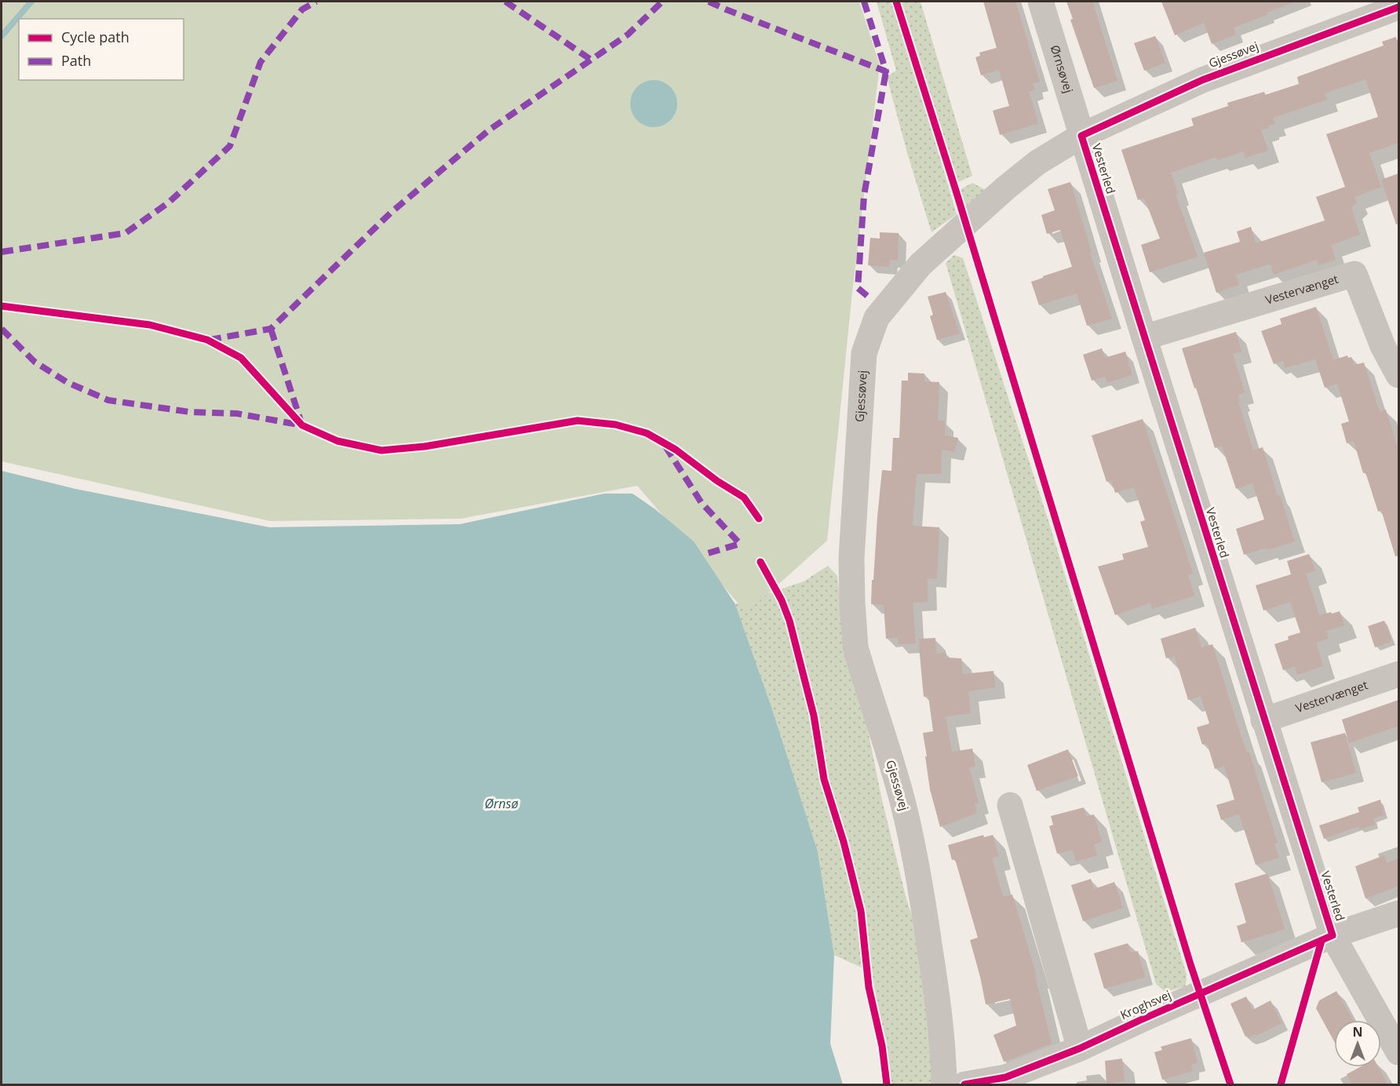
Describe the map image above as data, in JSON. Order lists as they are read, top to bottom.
{
  "streets": {
    "street": [
      "Gjessøvej",
      "Ørnsøvej",
      "Vesterled",
      "Vestervænget",
      "Kroghsvej"
    ]
  },
  "crossings": [
    ["Gjessøvej", "Ørnsøvej"],
    ["Gjessøvej", "Vesterled"],
    ["Ørnsøvej", "Vesterled"],
    ["Vesterled", "Vestervænget"],
    ["Vesterled", "Kroghsvej"]
  ],
  "water": ["Ørnsø"],
  "legend": ["Cycle path", "Path"],
  "north": "top"
}
